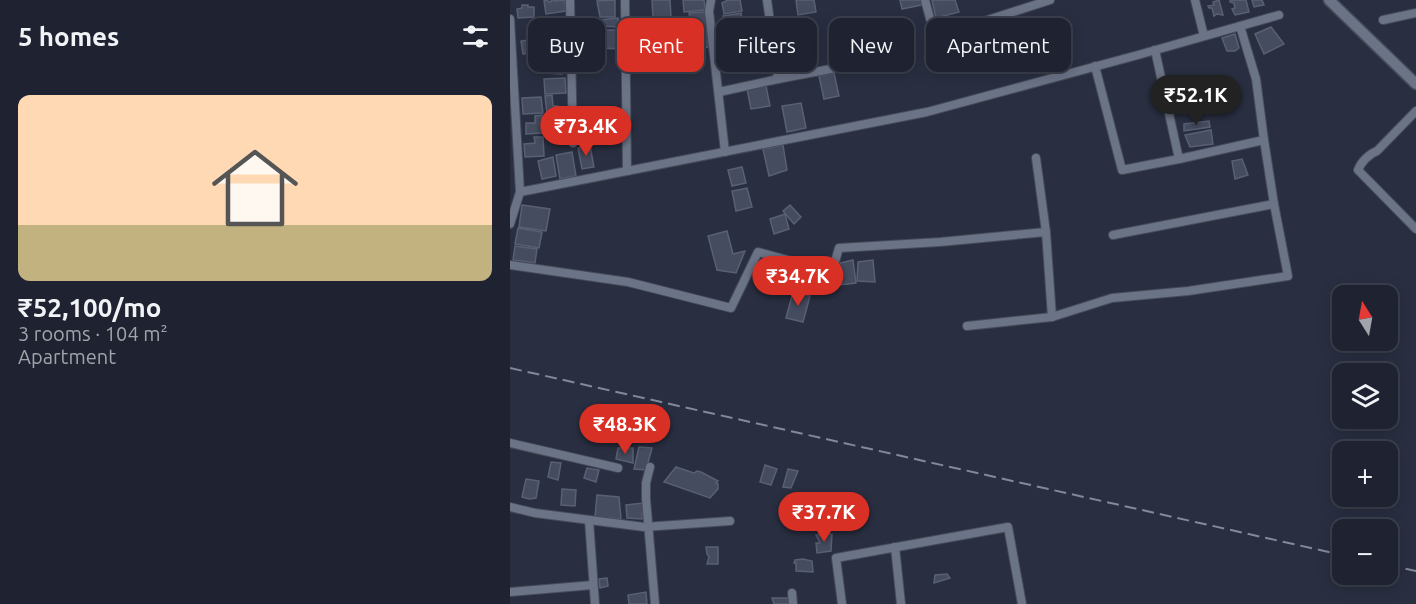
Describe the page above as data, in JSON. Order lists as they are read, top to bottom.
{
  "north": "top",
  "page": {
    "heading": "5 homes",
    "chip": [
      "Buy",
      "Rent",
      "Filters",
      "New",
      "Apartment"
    ],
    "list": [
      {
        "name": "₹52,100/mo",
        "note": "3 rooms · 104 m² · Apartment"
      }
    ],
    "price": [
      "₹52.1K",
      "₹73.4K",
      "₹34.7K",
      "₹48.3K",
      "₹37.7K"
    ],
    "map_buttons": ["+", "−"]
  }
}
